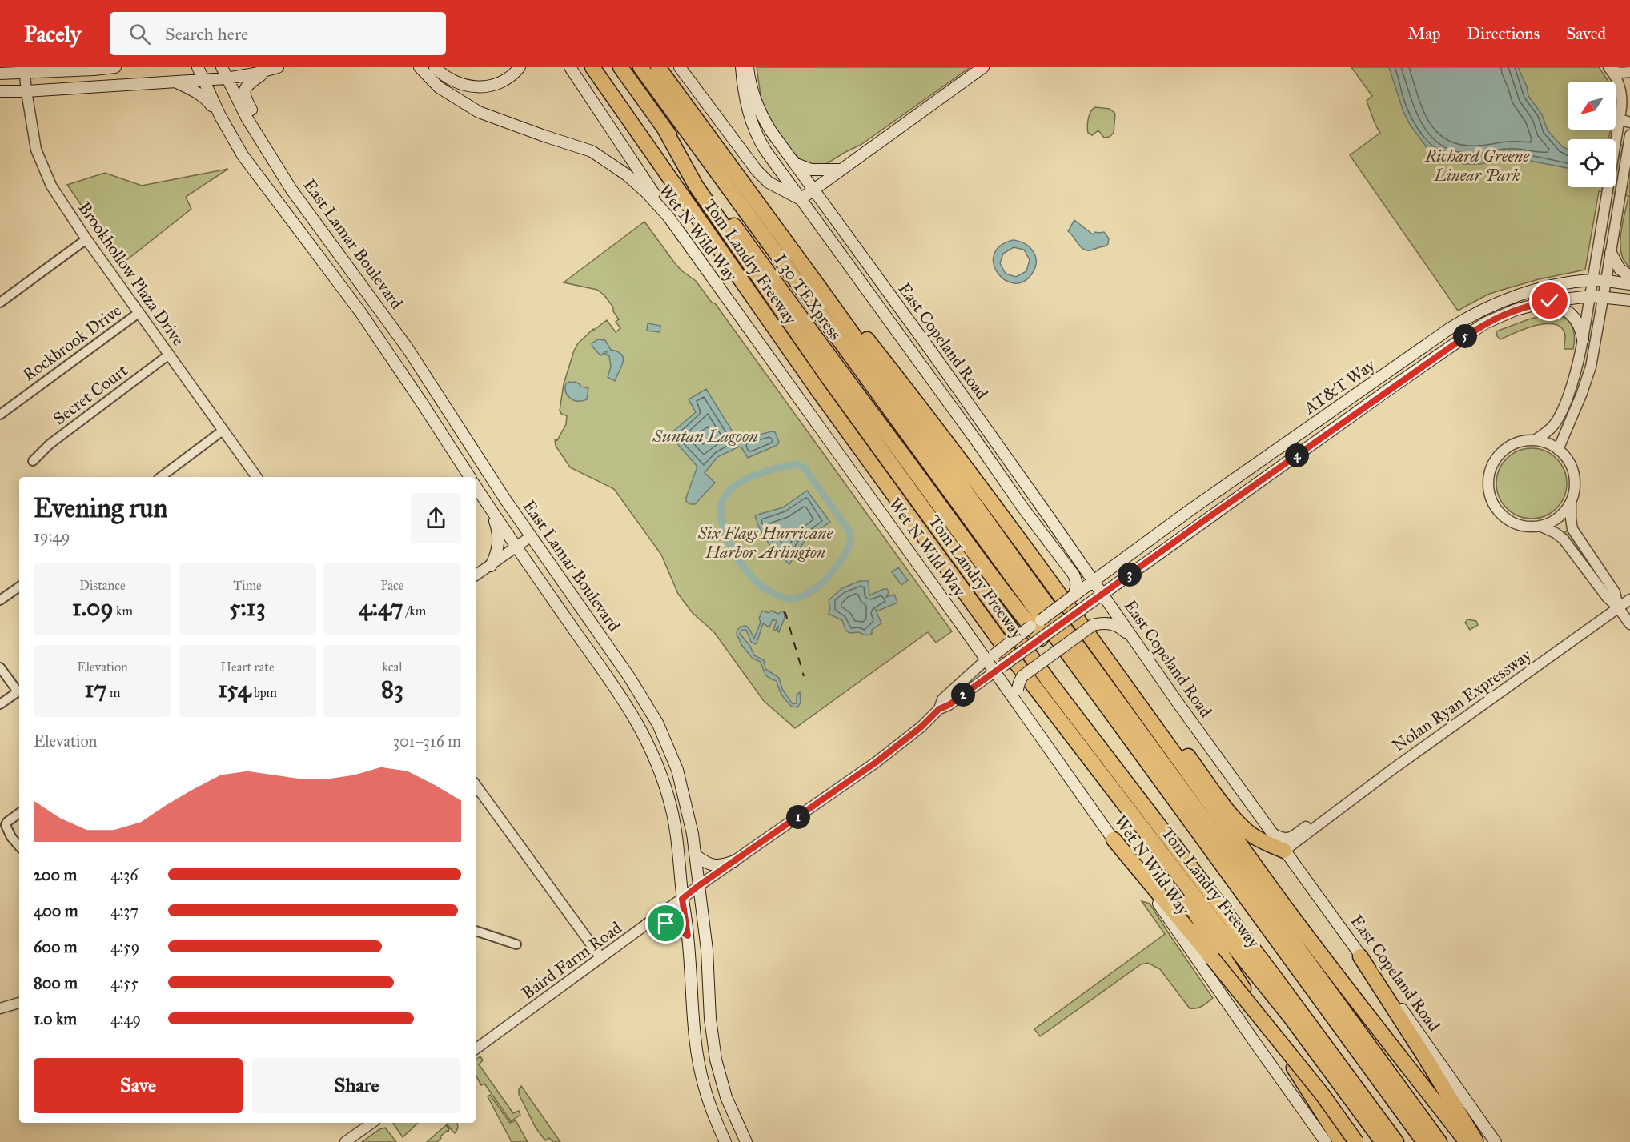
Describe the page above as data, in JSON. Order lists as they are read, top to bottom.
{
  "streets": {
    "highway": ["Tom Landry Freeway", "I 30 TEXpress"],
    "main road": [
      "Wet N Wild Way",
      "East Lamar Boulevard",
      "East Copeland Road",
      "AT&T Way"
    ],
    "street": [
      "Brookhollow Plaza Drive",
      "Rockbrook Drive",
      "Secret Court",
      "Nolan Ryan Expressway",
      "Baird Farm Road"
    ]
  },
  "crossings": [
    ["East Lamar Boulevard", "Baird Farm Road"],
    ["Brookhollow Plaza Drive", "Rockbrook Drive"],
    ["Brookhollow Plaza Drive", "Secret Court"],
    ["East Copeland Road", "AT&T Way"],
    ["East Copeland Road", "Nolan Ryan Expressway"]
  ],
  "water": ["Suntan Lagoon"],
  "parks": ["Richard Greene Linear Park", "Six Flags Hurricane Harbor Arlington"],
  "north": "bottom left",
  "page": {
    "header": "Pacely",
    "search": "Search here",
    "nav": ["Map", "Directions", "Saved"],
    "pins": [
      "5",
      "4",
      "3",
      "2",
      "1"
    ],
    "heading": ["Evening run", "19:49"],
    "stats": [
      ["Distance", "1.09 km"],
      ["Time", "5:13"],
      ["Pace", "4:47 /km"],
      ["Elevation", "17 m"],
      ["Heart rate", "154 bpm"],
      ["kcal", "83"]
    ],
    "chart": ["Elevation", "301–316 m"],
    "list": [
      {
        "name": "200 m",
        "note": "4:36"
      },
      {
        "name": "400 m",
        "note": "4:37"
      },
      {
        "name": "600 m",
        "note": "4:59"
      },
      {
        "name": "800 m",
        "note": "4:55"
      },
      {
        "name": "1.0 km",
        "note": "4:49"
      }
    ],
    "buttons": ["Save", "Share"]
  }
}
